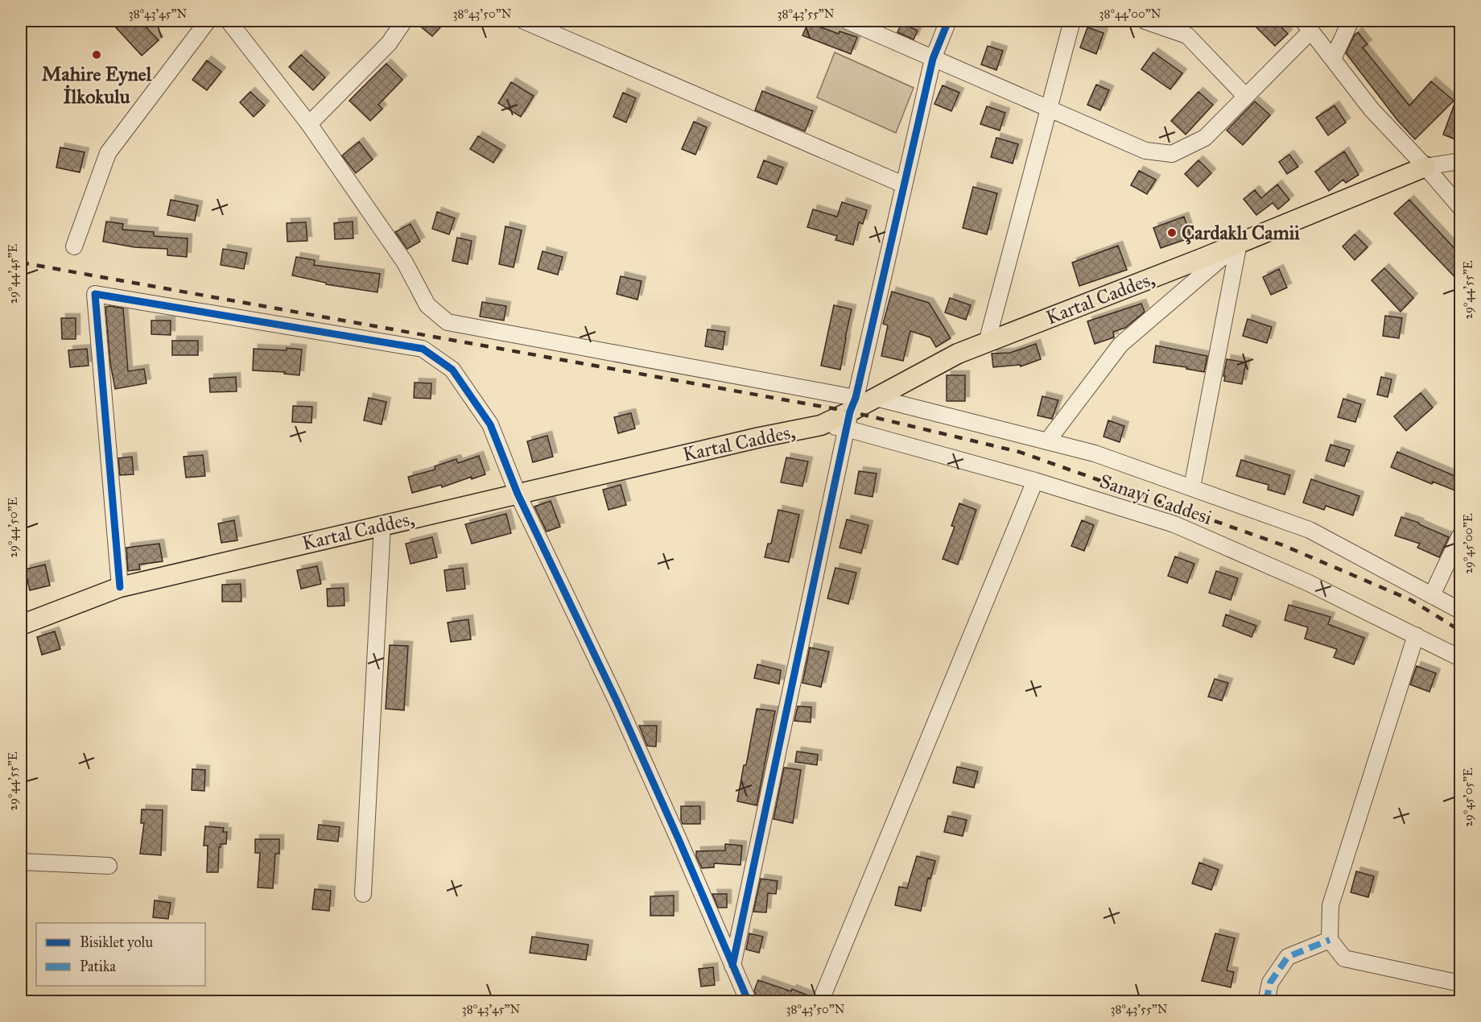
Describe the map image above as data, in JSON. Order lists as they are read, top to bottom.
{
  "streets": {
    "main road": ["Kartal Caddes,"],
    "street": ["Sanayi Caddesi"]
  },
  "crossings": [
    ["Kartal Caddes,", "Sanayi Caddesi"]
  ],
  "places": ["Mahire Eynel İlkokulu", "Çardaklı Camii"],
  "legend": ["Bisiklet yolu", "Patika"],
  "coordinates": [
    "38°43'45\"N",
    "38°43'50\"N",
    "38°43'55\"N",
    "38°44'00\"N",
    "29°44'45\"E",
    "29°44'55\"E",
    "29°44'50\"E",
    "29°45'00\"E",
    "29°45'05\"E"
  ]
}
